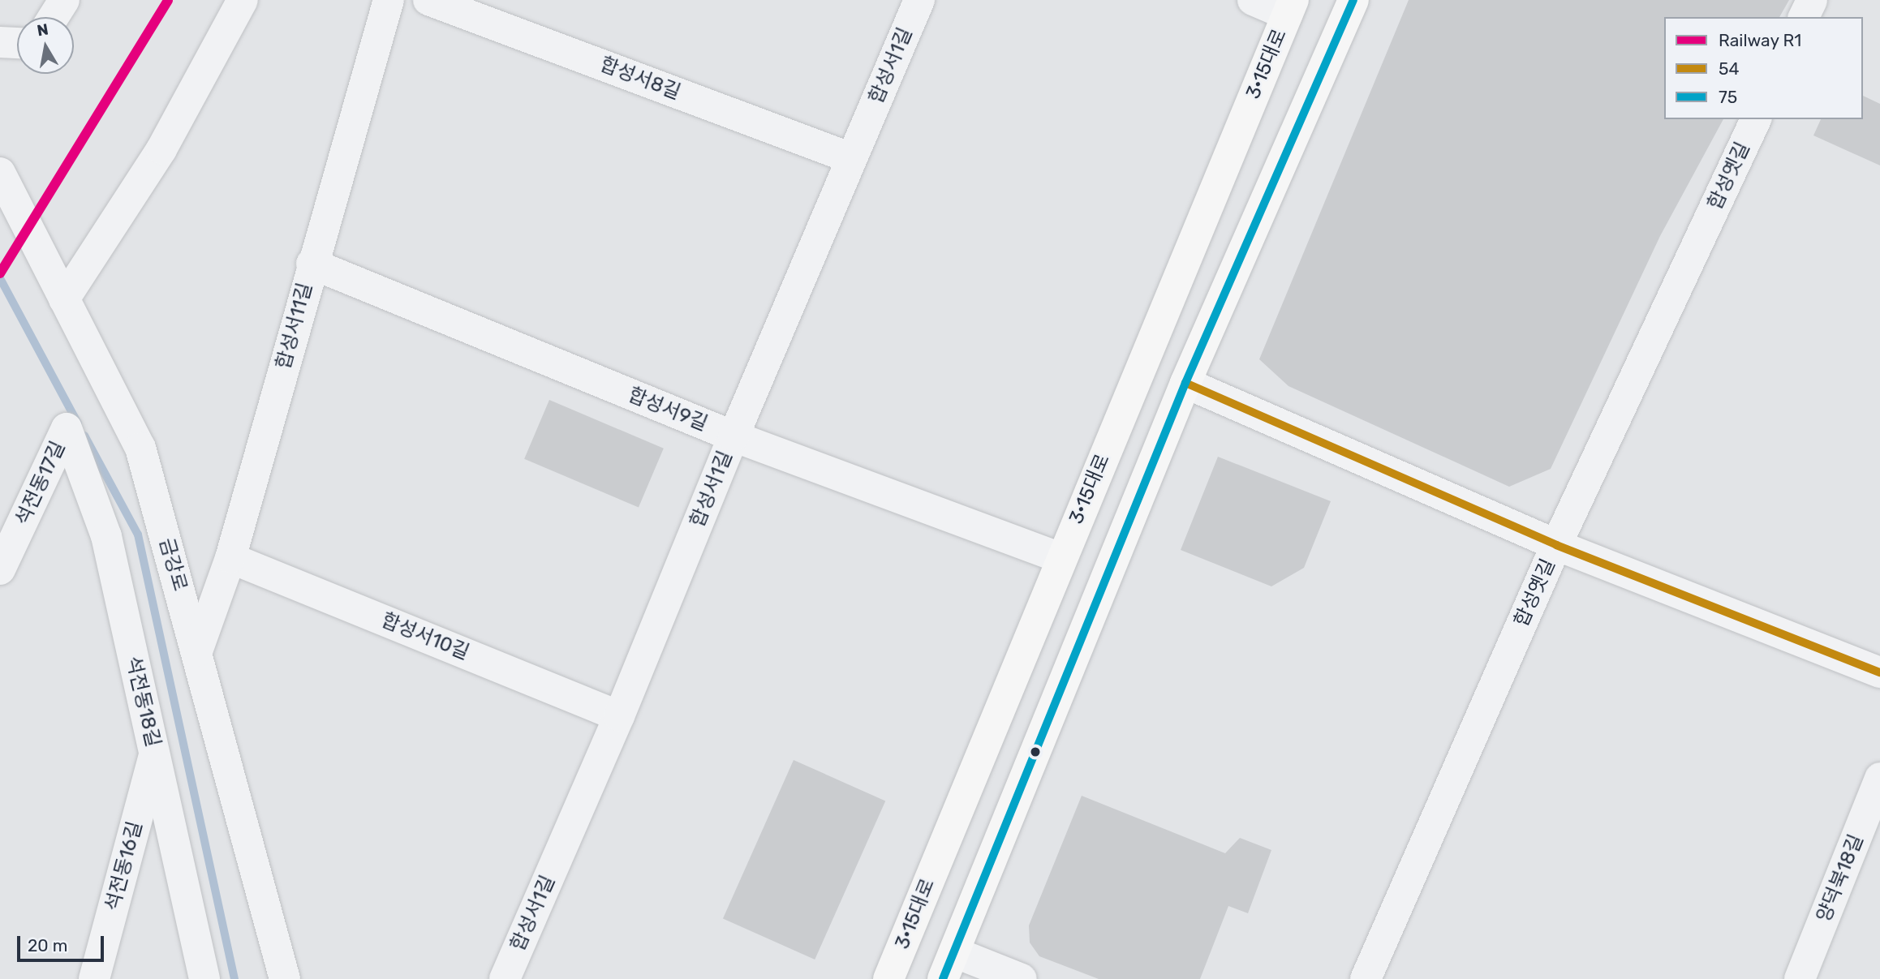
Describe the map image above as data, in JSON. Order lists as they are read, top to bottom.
{
  "streets": {
    "main road": ["3·15대로"],
    "street": [
      "합성서1길",
      "합성서8길",
      "합성옛길",
      "합성서11길",
      "합성서9길",
      "석전동17길",
      "금강로",
      "합성서10길",
      "석전동18길",
      "석전동16길",
      "양덕북18길"
    ]
  },
  "crossings": [
    ["3·15대로", "합성서9길"],
    ["합성서1길", "합성서8길"],
    ["합성서1길", "합성서9길"],
    ["합성서1길", "합성서10길"],
    ["합성서11길", "합성서9길"],
    ["합성서11길", "금강로"],
    ["합성서11길", "합성서10길"],
    ["석전동17길", "석전동18길"],
    ["석전동18길", "석전동16길"]
  ],
  "lines": ["rail line R1", "transit line 75", "transit line 54"],
  "legend": ["Railway R1", "54", "75"],
  "scale_bar": "20 m",
  "north": "top"
}
